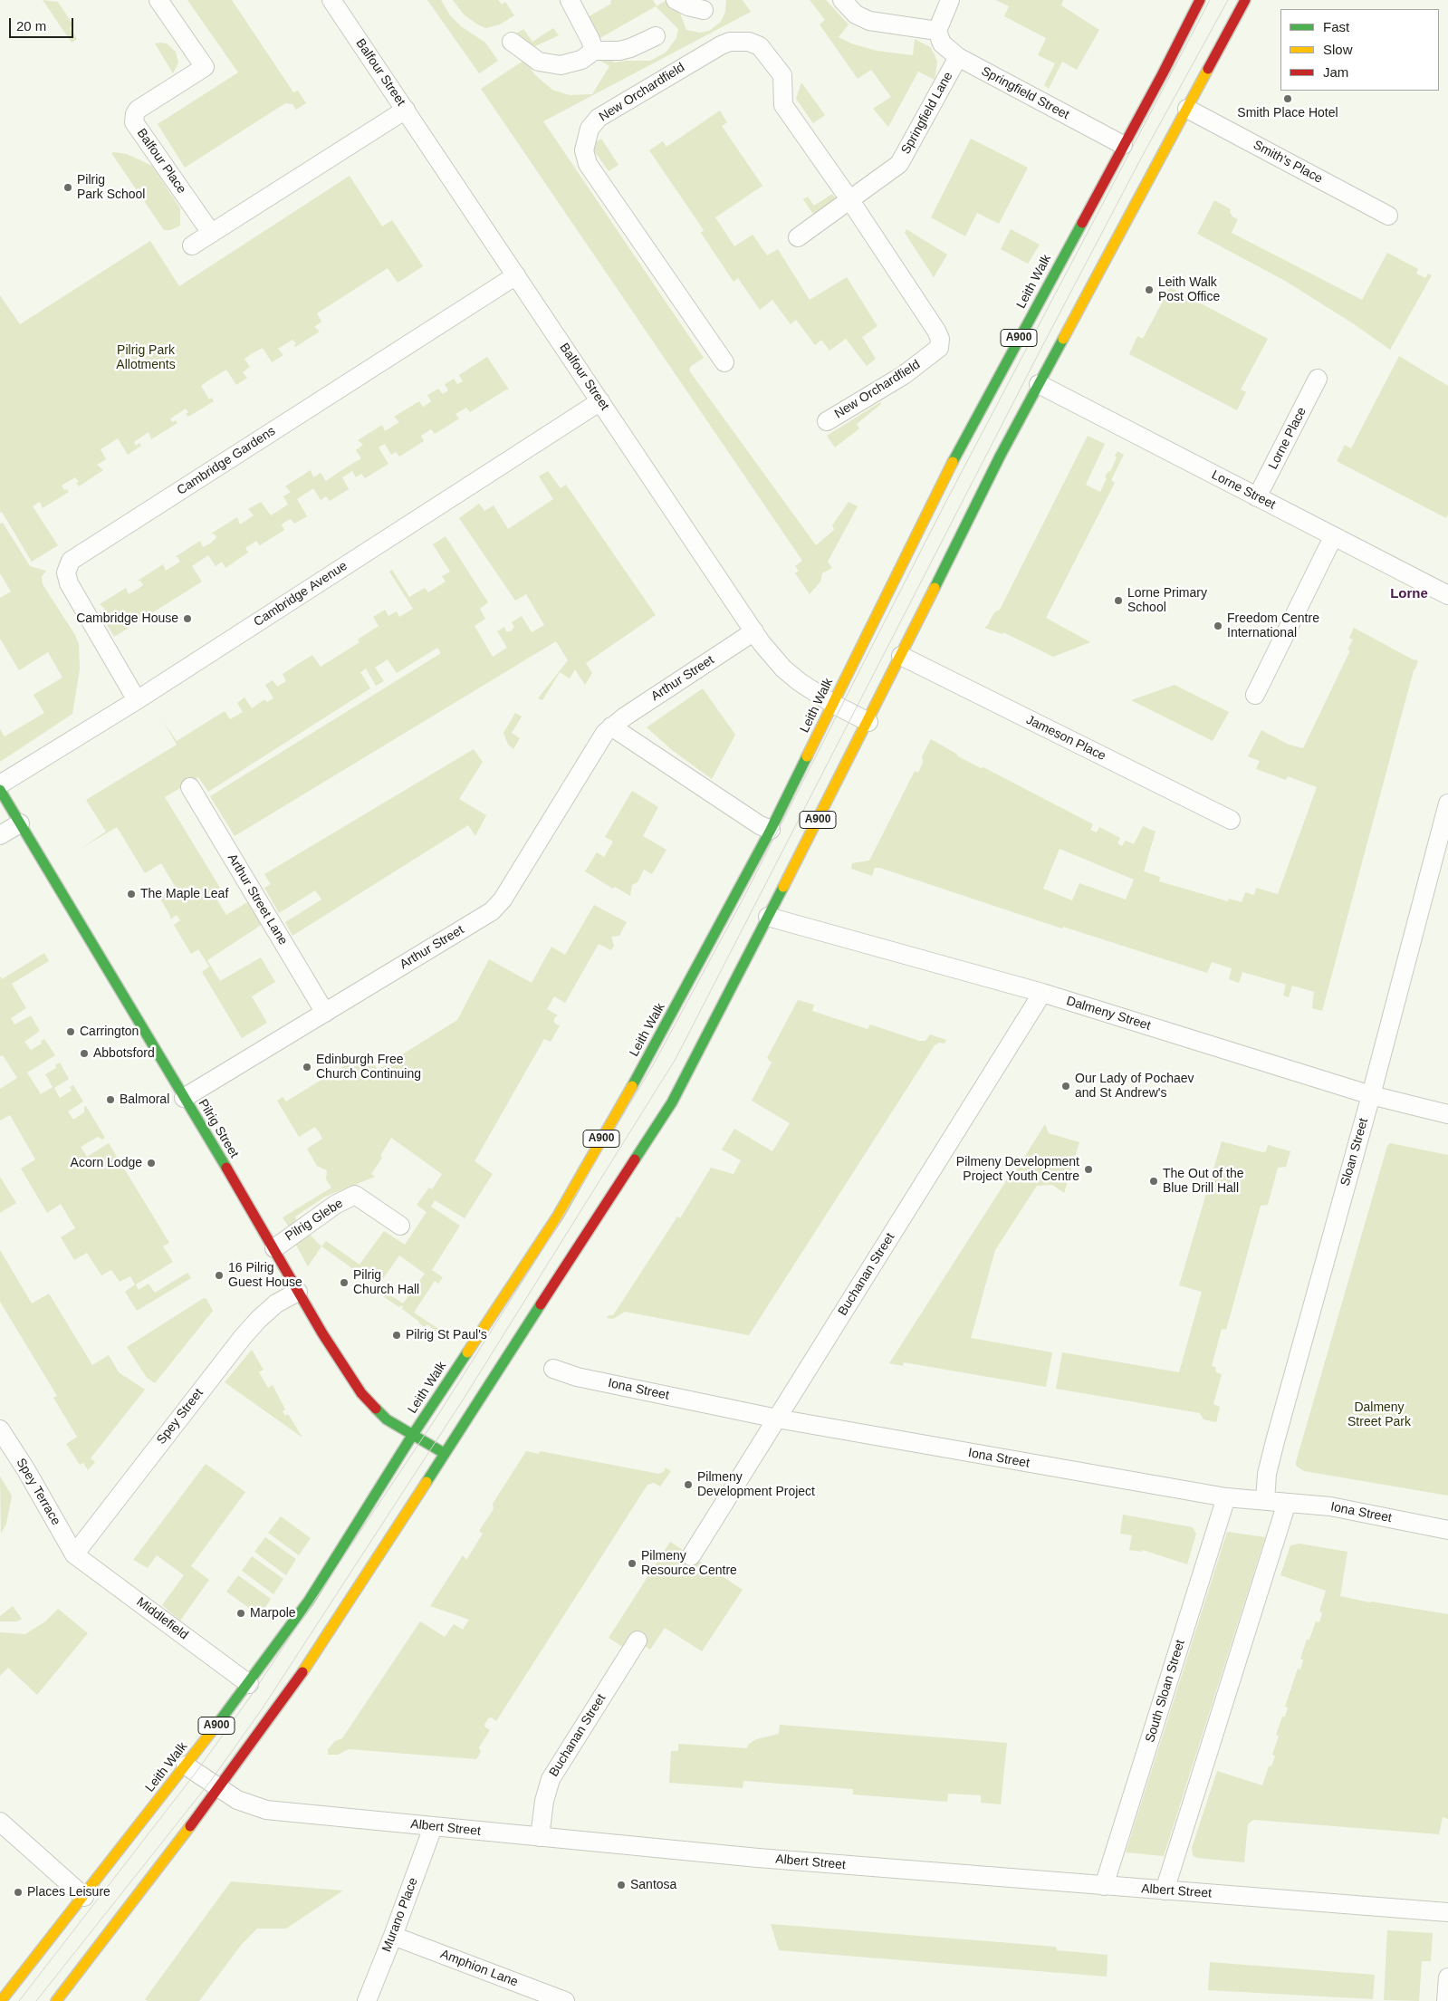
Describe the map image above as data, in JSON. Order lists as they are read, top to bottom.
{
  "streets": {
    "main road": ["Leith Walk", "A900", "Pilrig Street"],
    "street": [
      "Balfour Street",
      "New Orchardfield",
      "Springfield Street",
      "Springfield Lane",
      "Balfour Place",
      "Smith's Place",
      "Lorne Place",
      "Cambridge Gardens",
      "Lorne Street",
      "Cambridge Avenue",
      "Arthur Street",
      "Jameson Place",
      "Arthur Street Lane",
      "Dalmeny Street",
      "Sloan Street",
      "Pilrig Glebe",
      "Buchanan Street",
      "Iona Street",
      "Spey Street",
      "Spey Terrace",
      "Middlefield",
      "South Sloan Street",
      "Albert Street",
      "Murano Place",
      "Amphion Lane"
    ]
  },
  "crossings": [
    ["Balfour Street", "Leith Walk"],
    ["Balfour Street", "A900"],
    ["Balfour Street", "Cambridge Gardens"],
    ["Balfour Street", "Cambridge Avenue"],
    ["Balfour Street", "Arthur Street"],
    ["New Orchardfield", "Springfield Lane"],
    ["Springfield Street", "Springfield Lane"],
    ["Springfield Street", "Leith Walk"],
    ["Smith's Place", "A900"],
    ["Leith Walk", "Pilrig Street"],
    ["Leith Walk", "Middlefield"],
    ["Leith Walk", "Albert Street"],
    ["A900", "Lorne Street"],
    ["A900", "Jameson Place"],
    ["A900", "Dalmeny Street"],
    ["A900", "Pilrig Street"],
    ["A900", "Albert Street"],
    ["Lorne Place", "Lorne Street"],
    ["Cambridge Gardens", "Cambridge Avenue"],
    ["Arthur Street", "Arthur Street Lane"],
    ["Arthur Street", "Pilrig Street"],
    ["Dalmeny Street", "Sloan Street"],
    ["Dalmeny Street", "Buchanan Street"],
    ["Pilrig Street", "Pilrig Glebe"],
    ["Pilrig Street", "Spey Street"],
    ["Sloan Street", "Iona Street"],
    ["Buchanan Street", "Iona Street"],
    ["Buchanan Street", "Albert Street"],
    ["Iona Street", "South Sloan Street"],
    ["Spey Street", "Spey Terrace"],
    ["Spey Street", "Middlefield"],
    ["Spey Terrace", "Middlefield"],
    ["South Sloan Street", "Albert Street"],
    ["Albert Street", "Murano Place"],
    ["Murano Place", "Amphion Lane"]
  ],
  "districts": ["Lorne"],
  "parks": ["Pilrig Park Allotments", "Dalmeny Street Park"],
  "places": [
    "Smith Place Hotel",
    "Pilrig Park School",
    "Leith Walk Post Office",
    "Lorne Primary School",
    "Cambridge House",
    "Freedom Centre International",
    "The Maple Leaf",
    "Carrington",
    "Abbotsford",
    "Edinburgh Free Church Continuing",
    "Our Lady of Pochaev and St Andrew's",
    "Balmoral",
    "Acorn Lodge",
    "Pilmeny Development Project Youth Centre",
    "The Out of the Blue Drill Hall",
    "16 Pilrig Guest House",
    "Pilrig Church Hall",
    "Pilrig St Paul's",
    "Pilmeny Development Project",
    "Pilmeny Resource Centre",
    "Marpole",
    "Santosa",
    "Places Leisure"
  ],
  "legend": ["Fast", "Slow", "Jam"],
  "scale_bar": "20 m"
}
